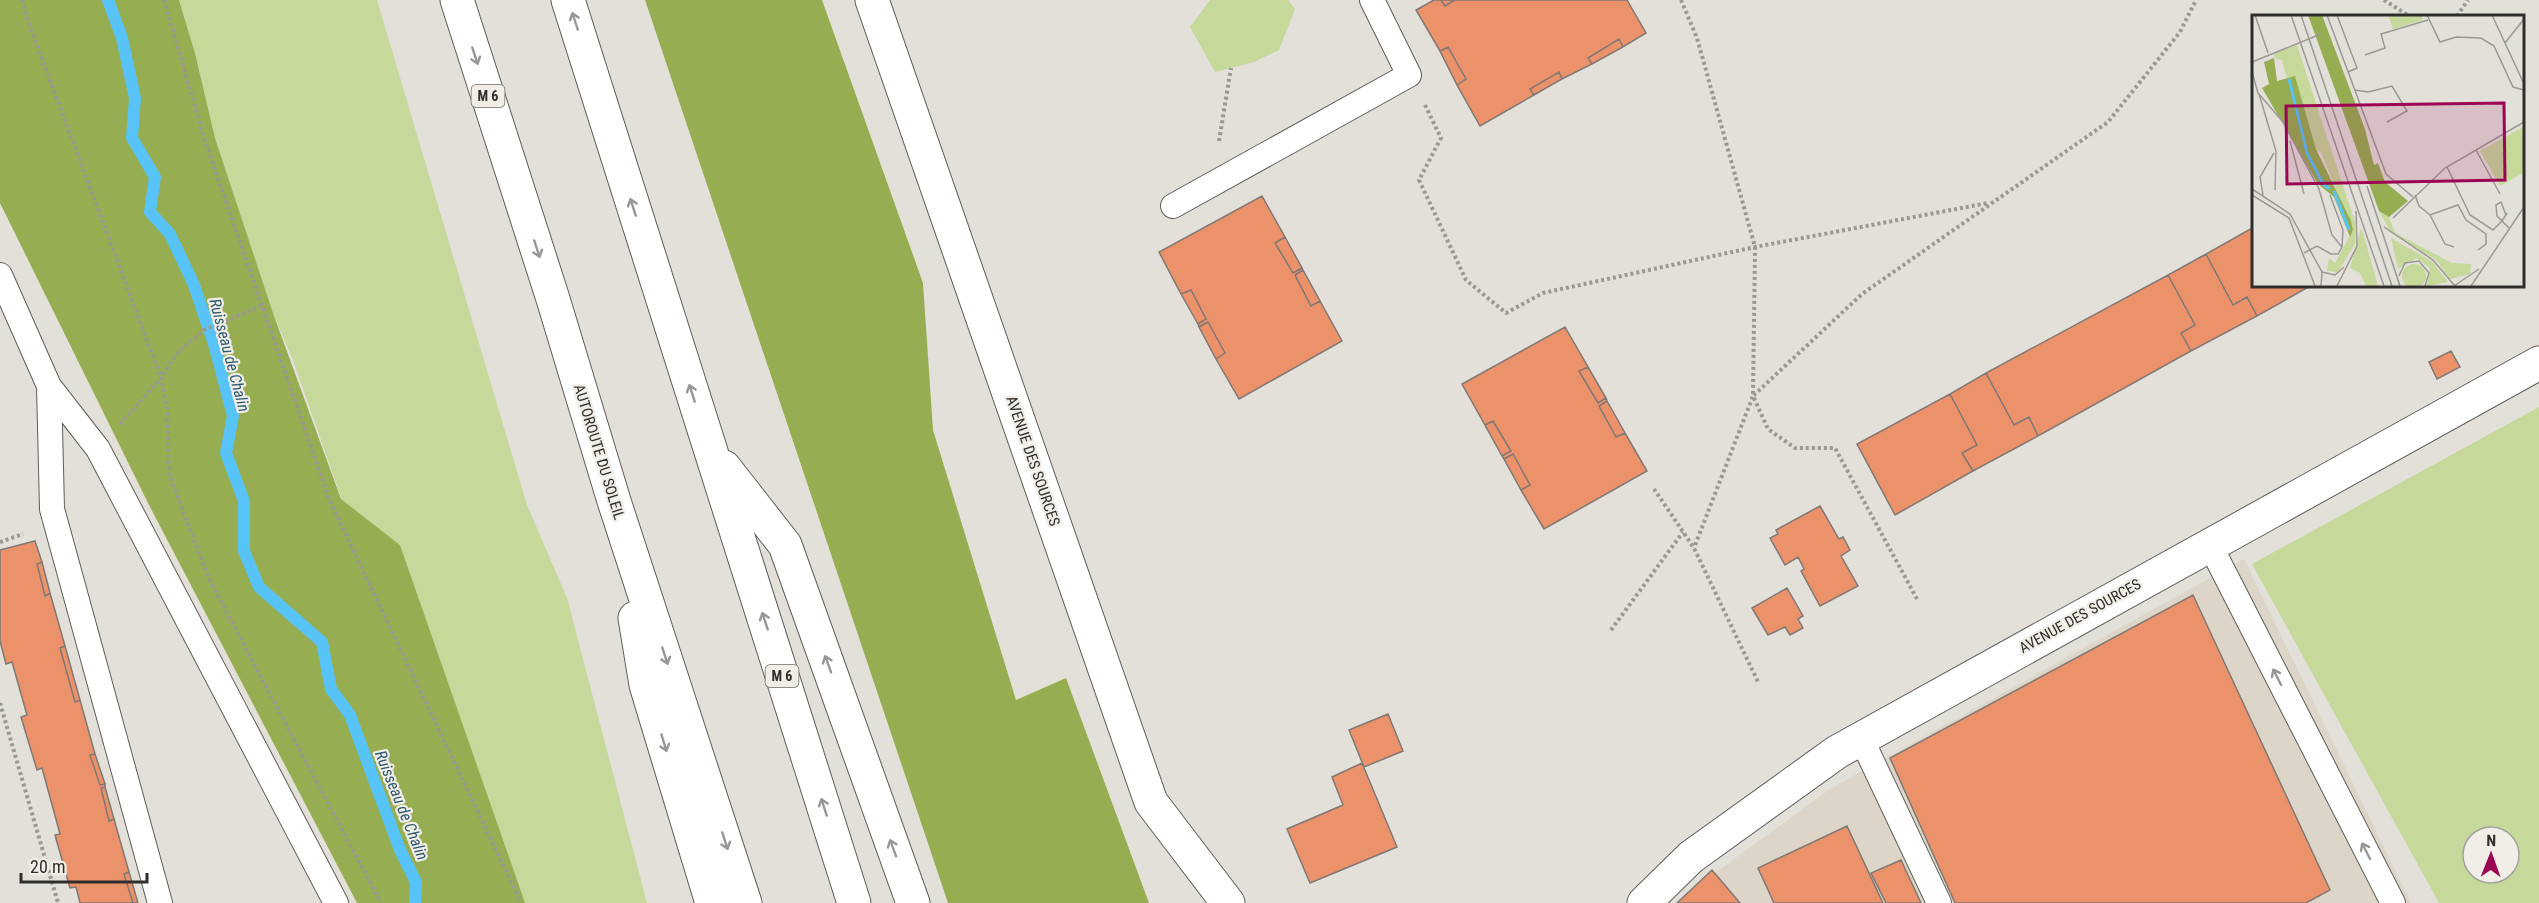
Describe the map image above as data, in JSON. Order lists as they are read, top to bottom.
{
  "streets": {
    "main road": ["M 6", "AUTOROUTE DU SOLEIL", "AVENUE DES SOURCES"]
  },
  "water": ["Ruisseau de Chalin"],
  "scale_bar": "20 m",
  "north": "top"
}
